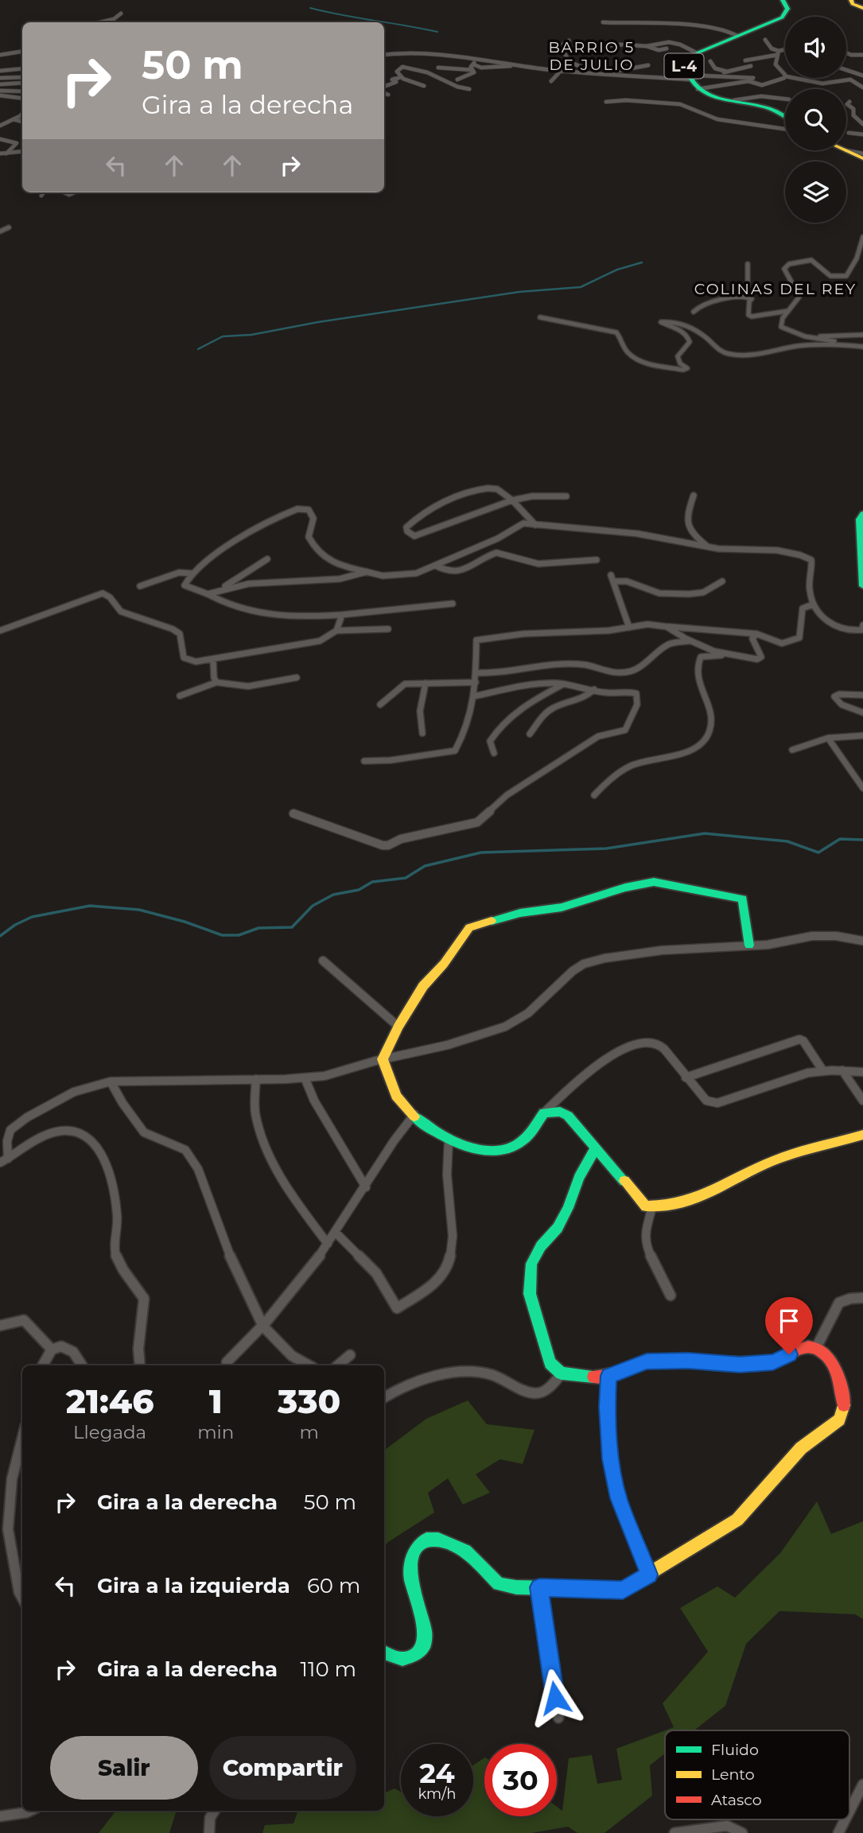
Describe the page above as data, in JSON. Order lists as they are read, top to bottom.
{
  "streets": {
    "street": ["L-4"]
  },
  "districts": ["BARRIO 5 DE JULIO", "COLINAS DEL REY"],
  "legend": ["Fluido", "Lento", "Atasco"],
  "page": {
    "turn": ["50 m", "Gira a la derecha"],
    "eta": [
      "21:46",
      "Llegada",
      "1",
      "min",
      "330",
      "m"
    ],
    "list": [
      {
        "name": "Gira a la derecha",
        "value": "50 m"
      },
      {
        "name": "Gira a la izquierda",
        "value": "60 m"
      },
      {
        "name": "Gira a la derecha",
        "value": "110 m"
      }
    ],
    "buttons": ["Salir", "Compartir"],
    "speed": "24 km/h",
    "limit": "30"
  }
}
